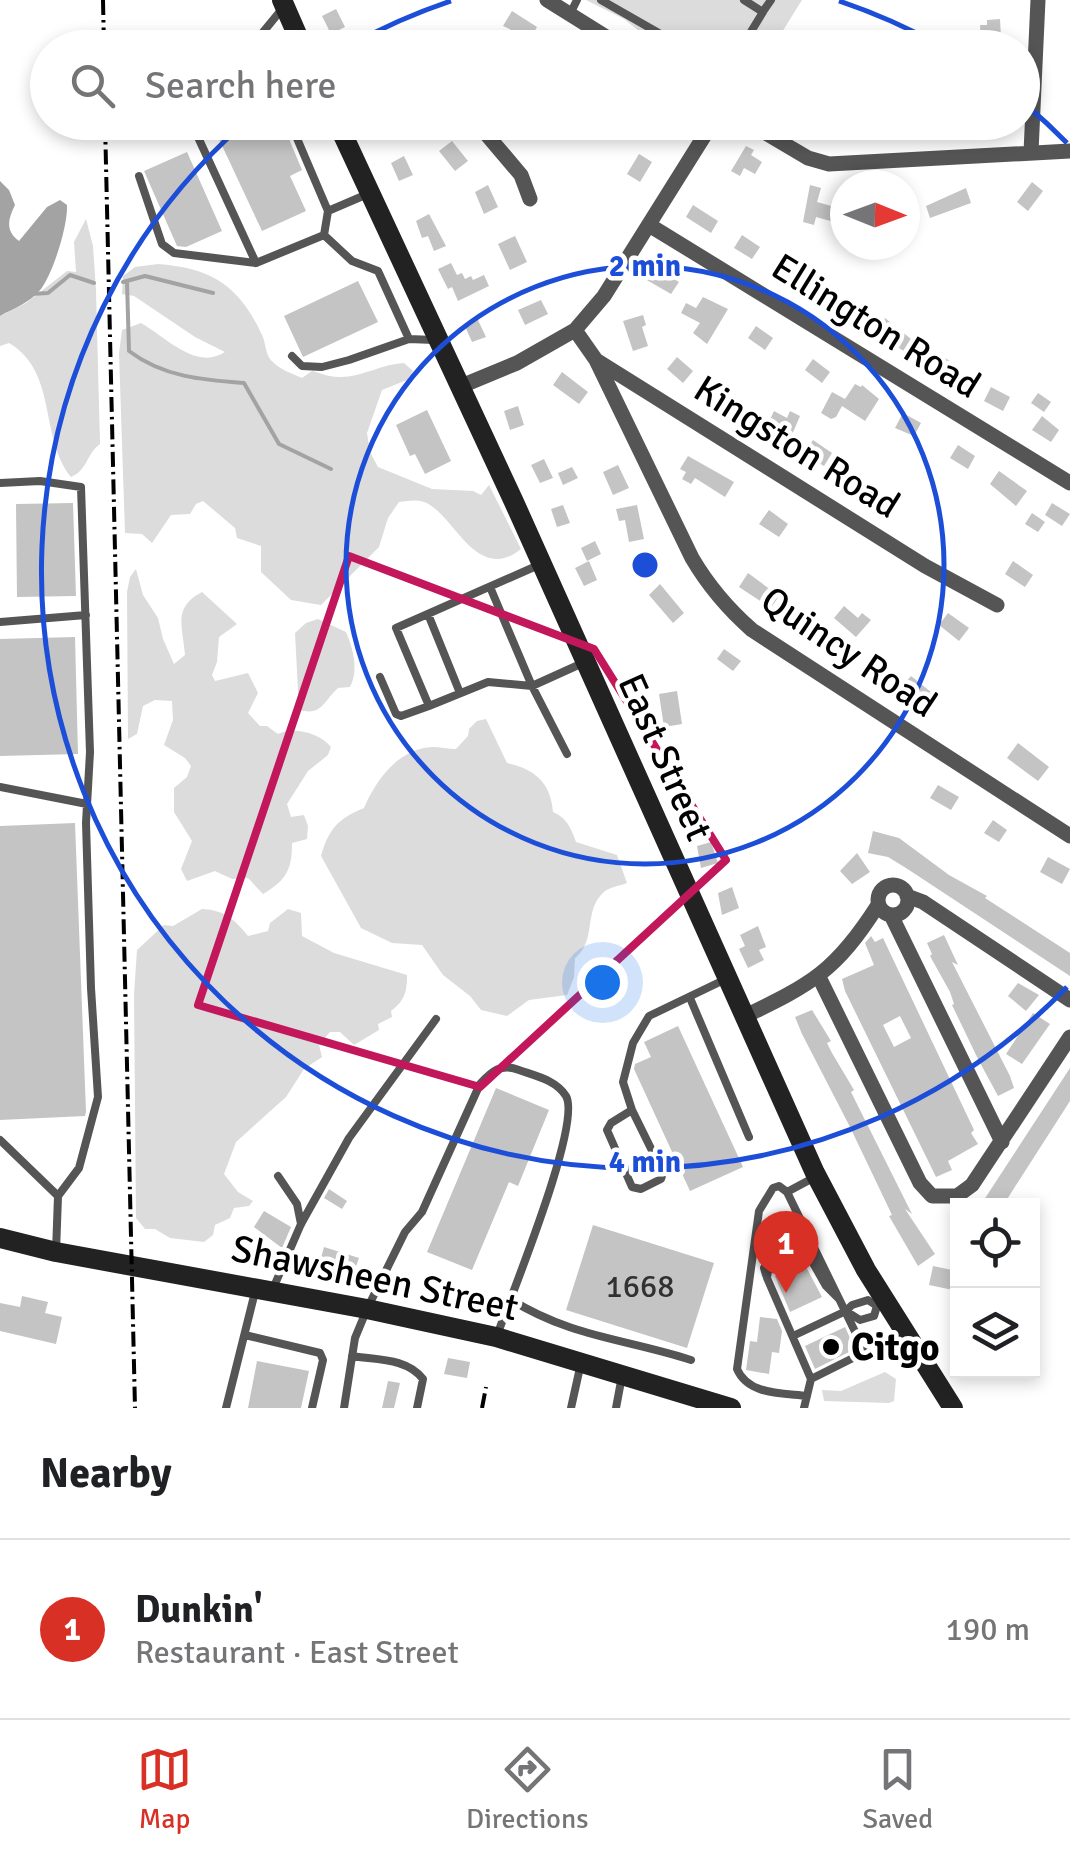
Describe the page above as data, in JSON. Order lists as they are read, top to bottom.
{
  "streets": {
    "main road": ["East Street", "Shawsheen Street"],
    "street": ["Ellington Road", "Kingston Road", "Quincy Road"]
  },
  "crossings": [
    ["Kingston Road", "Quincy Road"]
  ],
  "places": ["Citgo"],
  "house_numbers": ["1668"],
  "north": "right",
  "page": {
    "search": "Search here",
    "pins": "1",
    "heading": "Nearby",
    "list": [
      {
        "mark": "1",
        "name": "Dunkin'",
        "note": "Restaurant · East Street",
        "value": "190 m"
      }
    ],
    "nav": ["Map", "Directions", "Saved"]
  },
  "rings": ["2 min", "4 min"]
}
